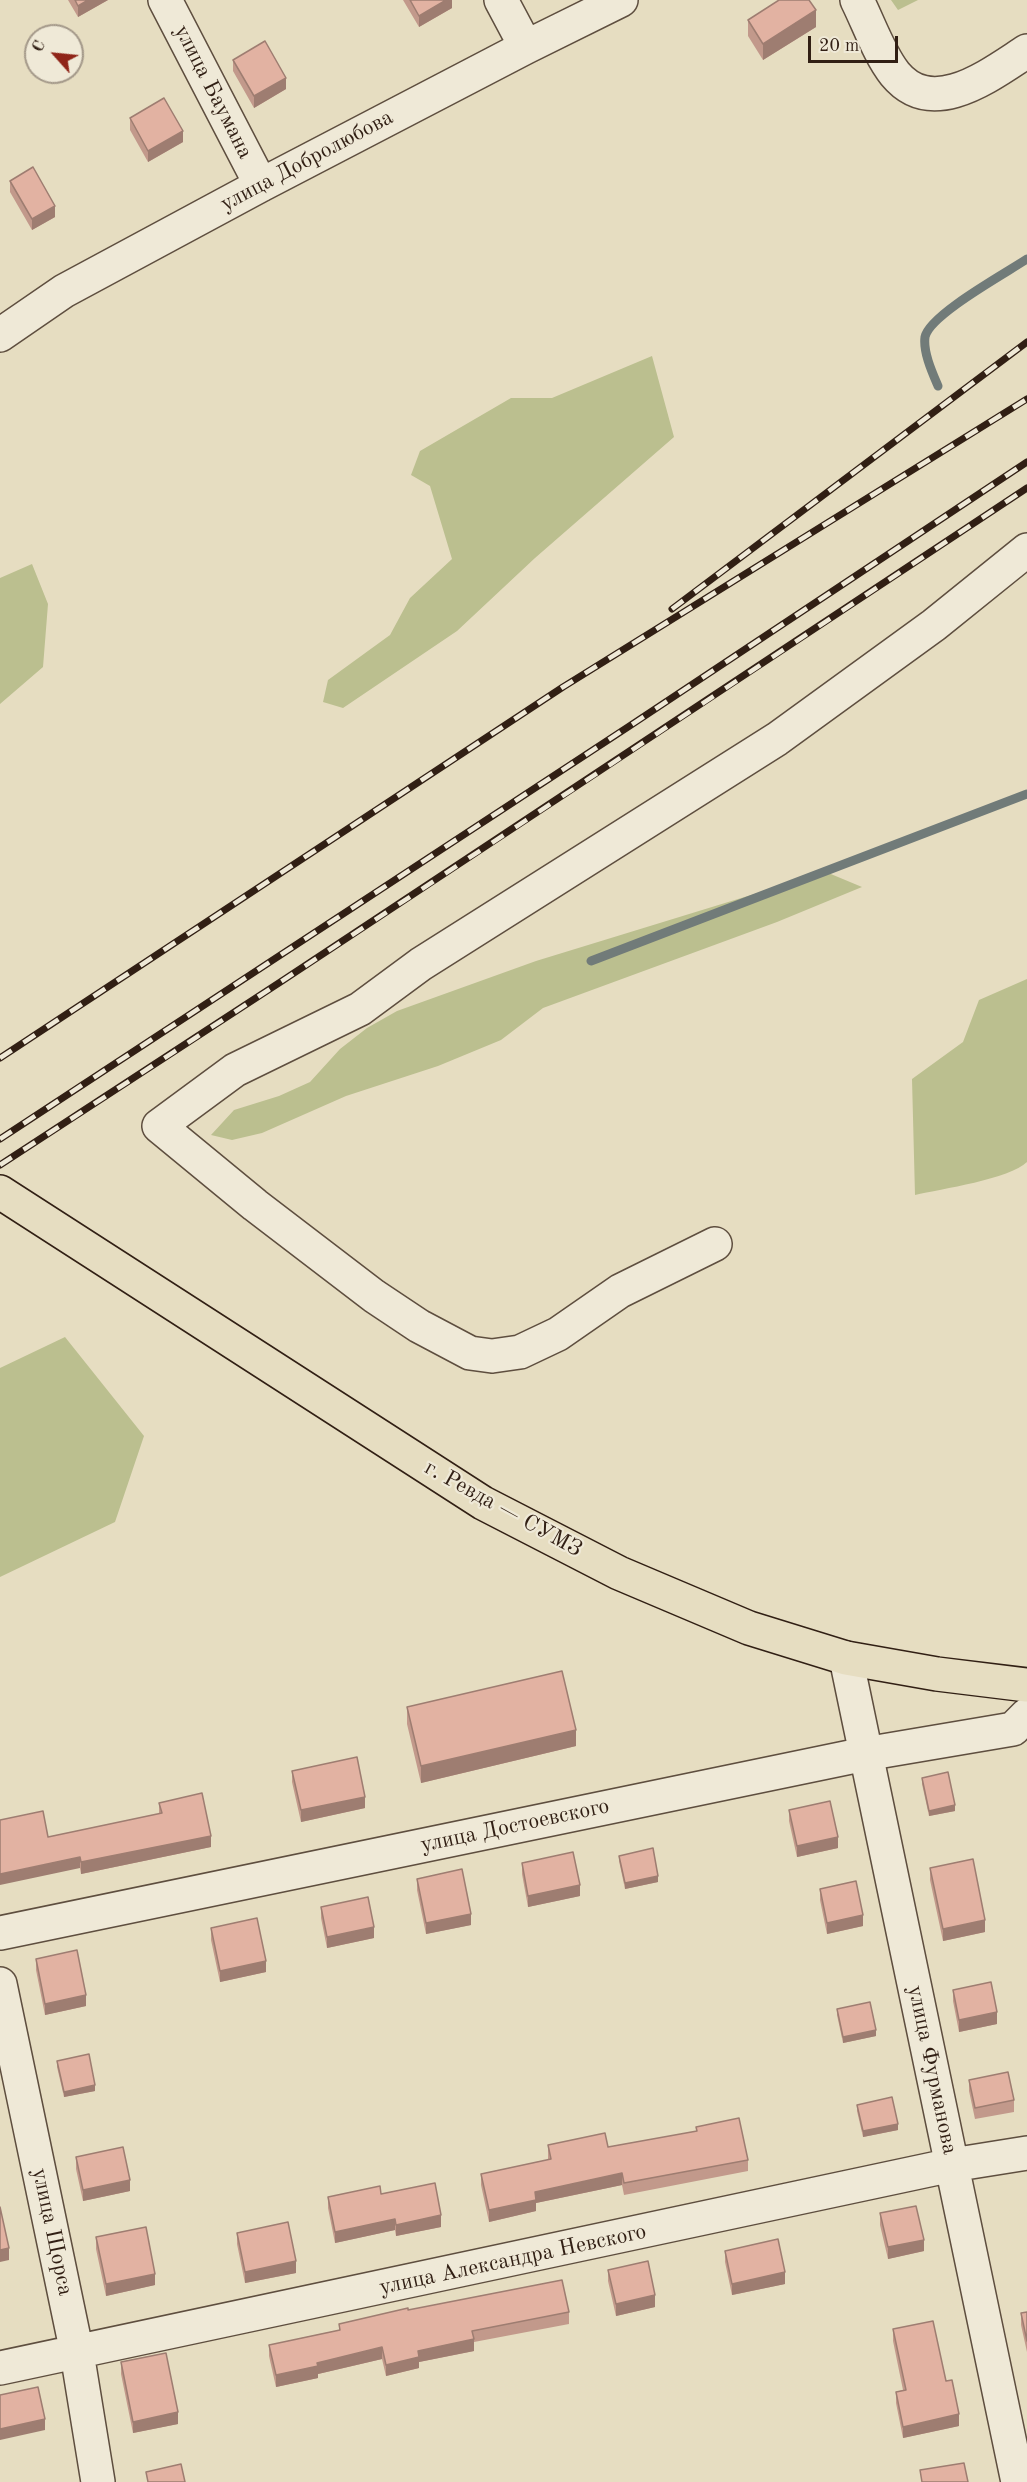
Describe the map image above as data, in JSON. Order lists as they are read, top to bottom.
{
  "streets": {
    "main road": ["г. Ревда — СУМЗ"],
    "street": [
      "улица Баумана",
      "улица Добролюбова",
      "улица Достоевского",
      "улица Фурманова",
      "улица Щорса",
      "улица Александра Невского"
    ]
  },
  "crossings": [
    ["улица Баумана", "улица Добролюбова"],
    ["г. Ревда — СУМЗ", "улица Фурманова"],
    ["улица Достоевского", "улица Фурманова"],
    ["улица Фурманова", "улица Александра Невского"],
    ["улица Щорса", "улица Александра Невского"]
  ],
  "scale_bar": "20 m",
  "north": "top left"
}
